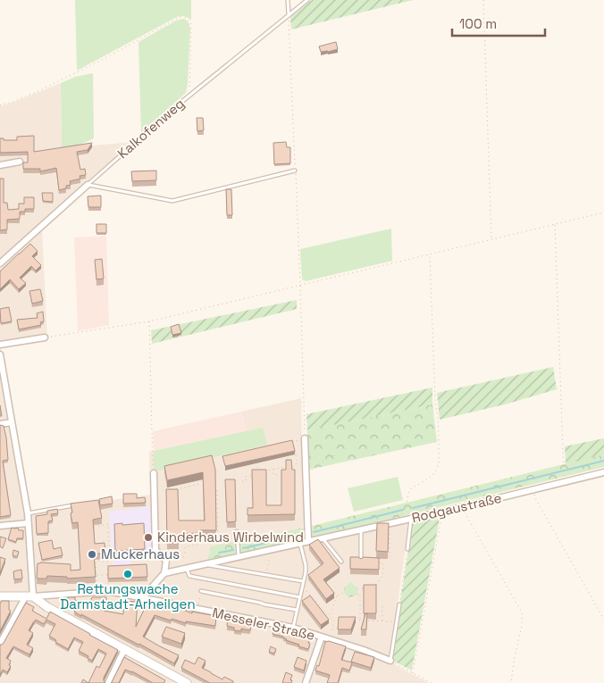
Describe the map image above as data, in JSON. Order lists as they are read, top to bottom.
{
  "streets": {
    "street": ["Kalkofenweg", "Rodgaustraße", "Messeler Straße"]
  },
  "places": ["Kinderhaus Wirbelwind", "Muckerhaus", "Rettungswache Darmstadt-Arheilgen"],
  "scale_bar": "100 m"
}
